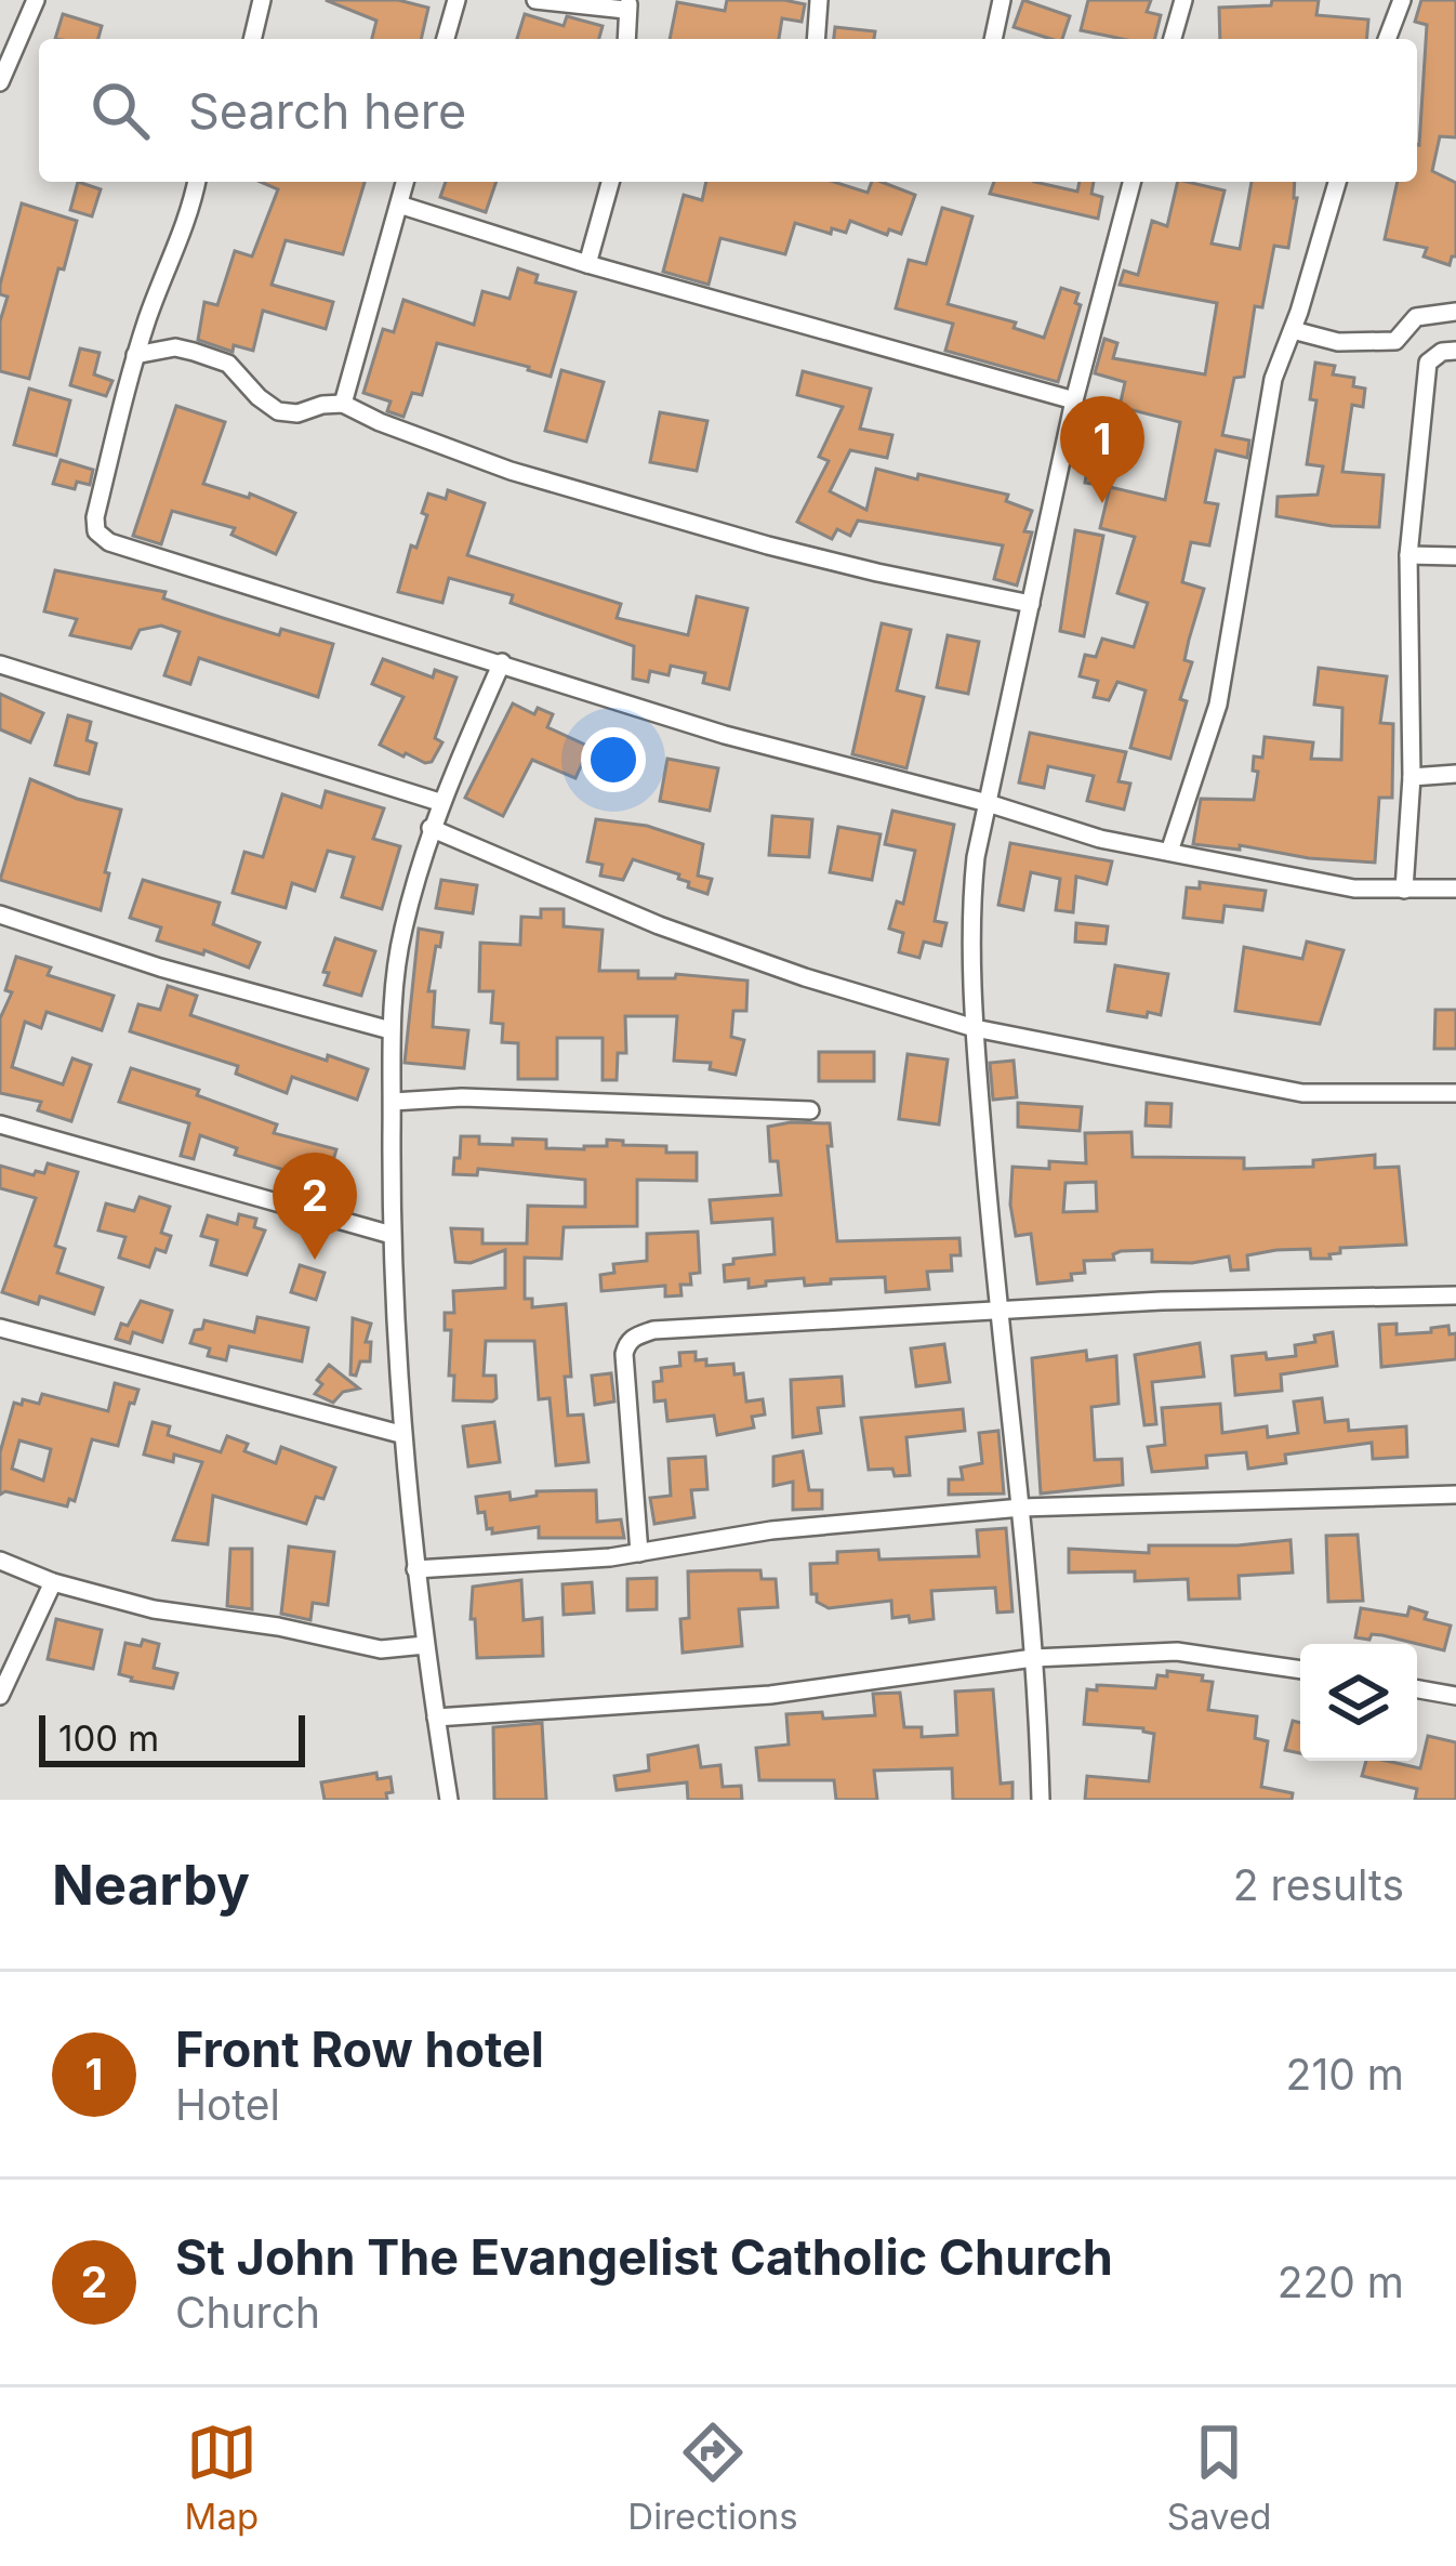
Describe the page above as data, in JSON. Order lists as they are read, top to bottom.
{
  "scale_bar": "100 m",
  "page": {
    "search": "Search here",
    "pins": ["1", "2"],
    "scale": "100 m",
    "heading": ["Nearby", "2 results"],
    "list": [
      {
        "mark": "1",
        "name": "Front Row hotel",
        "note": "Hotel",
        "value": "210 m"
      },
      {
        "mark": "2",
        "name": "St John The Evangelist Catholic Church",
        "note": "Church",
        "value": "220 m"
      }
    ],
    "nav": ["Map", "Directions", "Saved"]
  }
}
